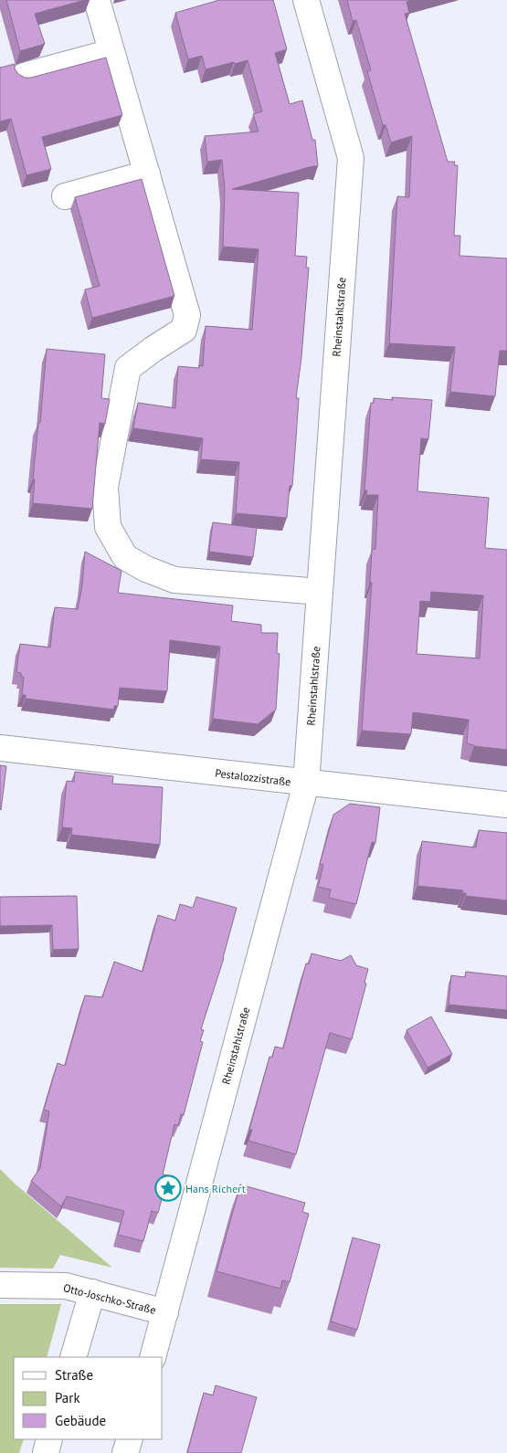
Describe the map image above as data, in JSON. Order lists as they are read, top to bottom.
{
  "streets": {
    "street": ["Rheinstahlstraße", "Pestalozzistraße", "Otto-Joschko-Straße"]
  },
  "crossings": [
    ["Rheinstahlstraße", "Pestalozzistraße"],
    ["Rheinstahlstraße", "Otto-Joschko-Straße"]
  ],
  "places": {
    "place": ["Hans Richert"]
  },
  "legend": ["Straße", "Park", "Gebäude"]
}
